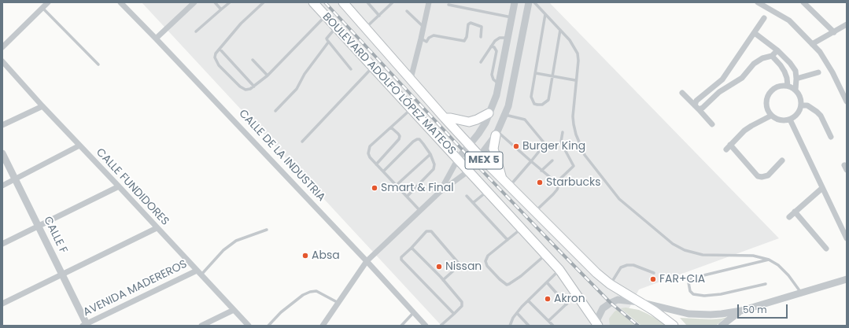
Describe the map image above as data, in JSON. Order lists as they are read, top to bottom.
{
  "streets": {
    "main road": ["BOULEVARD ADOLFO LÓPEZ MATEOS", "MEX 5"],
    "street": [
      "CALLE DE LA INDUSTRIA",
      "CALLE FUNDIDORES",
      "CALLE F",
      "AVENIDA MADEREROS"
    ]
  },
  "crossings": [
    ["CALLE FUNDIDORES", "AVENIDA MADEREROS"],
    ["CALLE F", "AVENIDA MADEREROS"]
  ],
  "places": [
    "Burger King",
    "Starbucks",
    "Smart & Final",
    "Absa",
    "Nissan",
    "FAR+CIA",
    "Akron"
  ],
  "scale_bar": "50 m"
}
